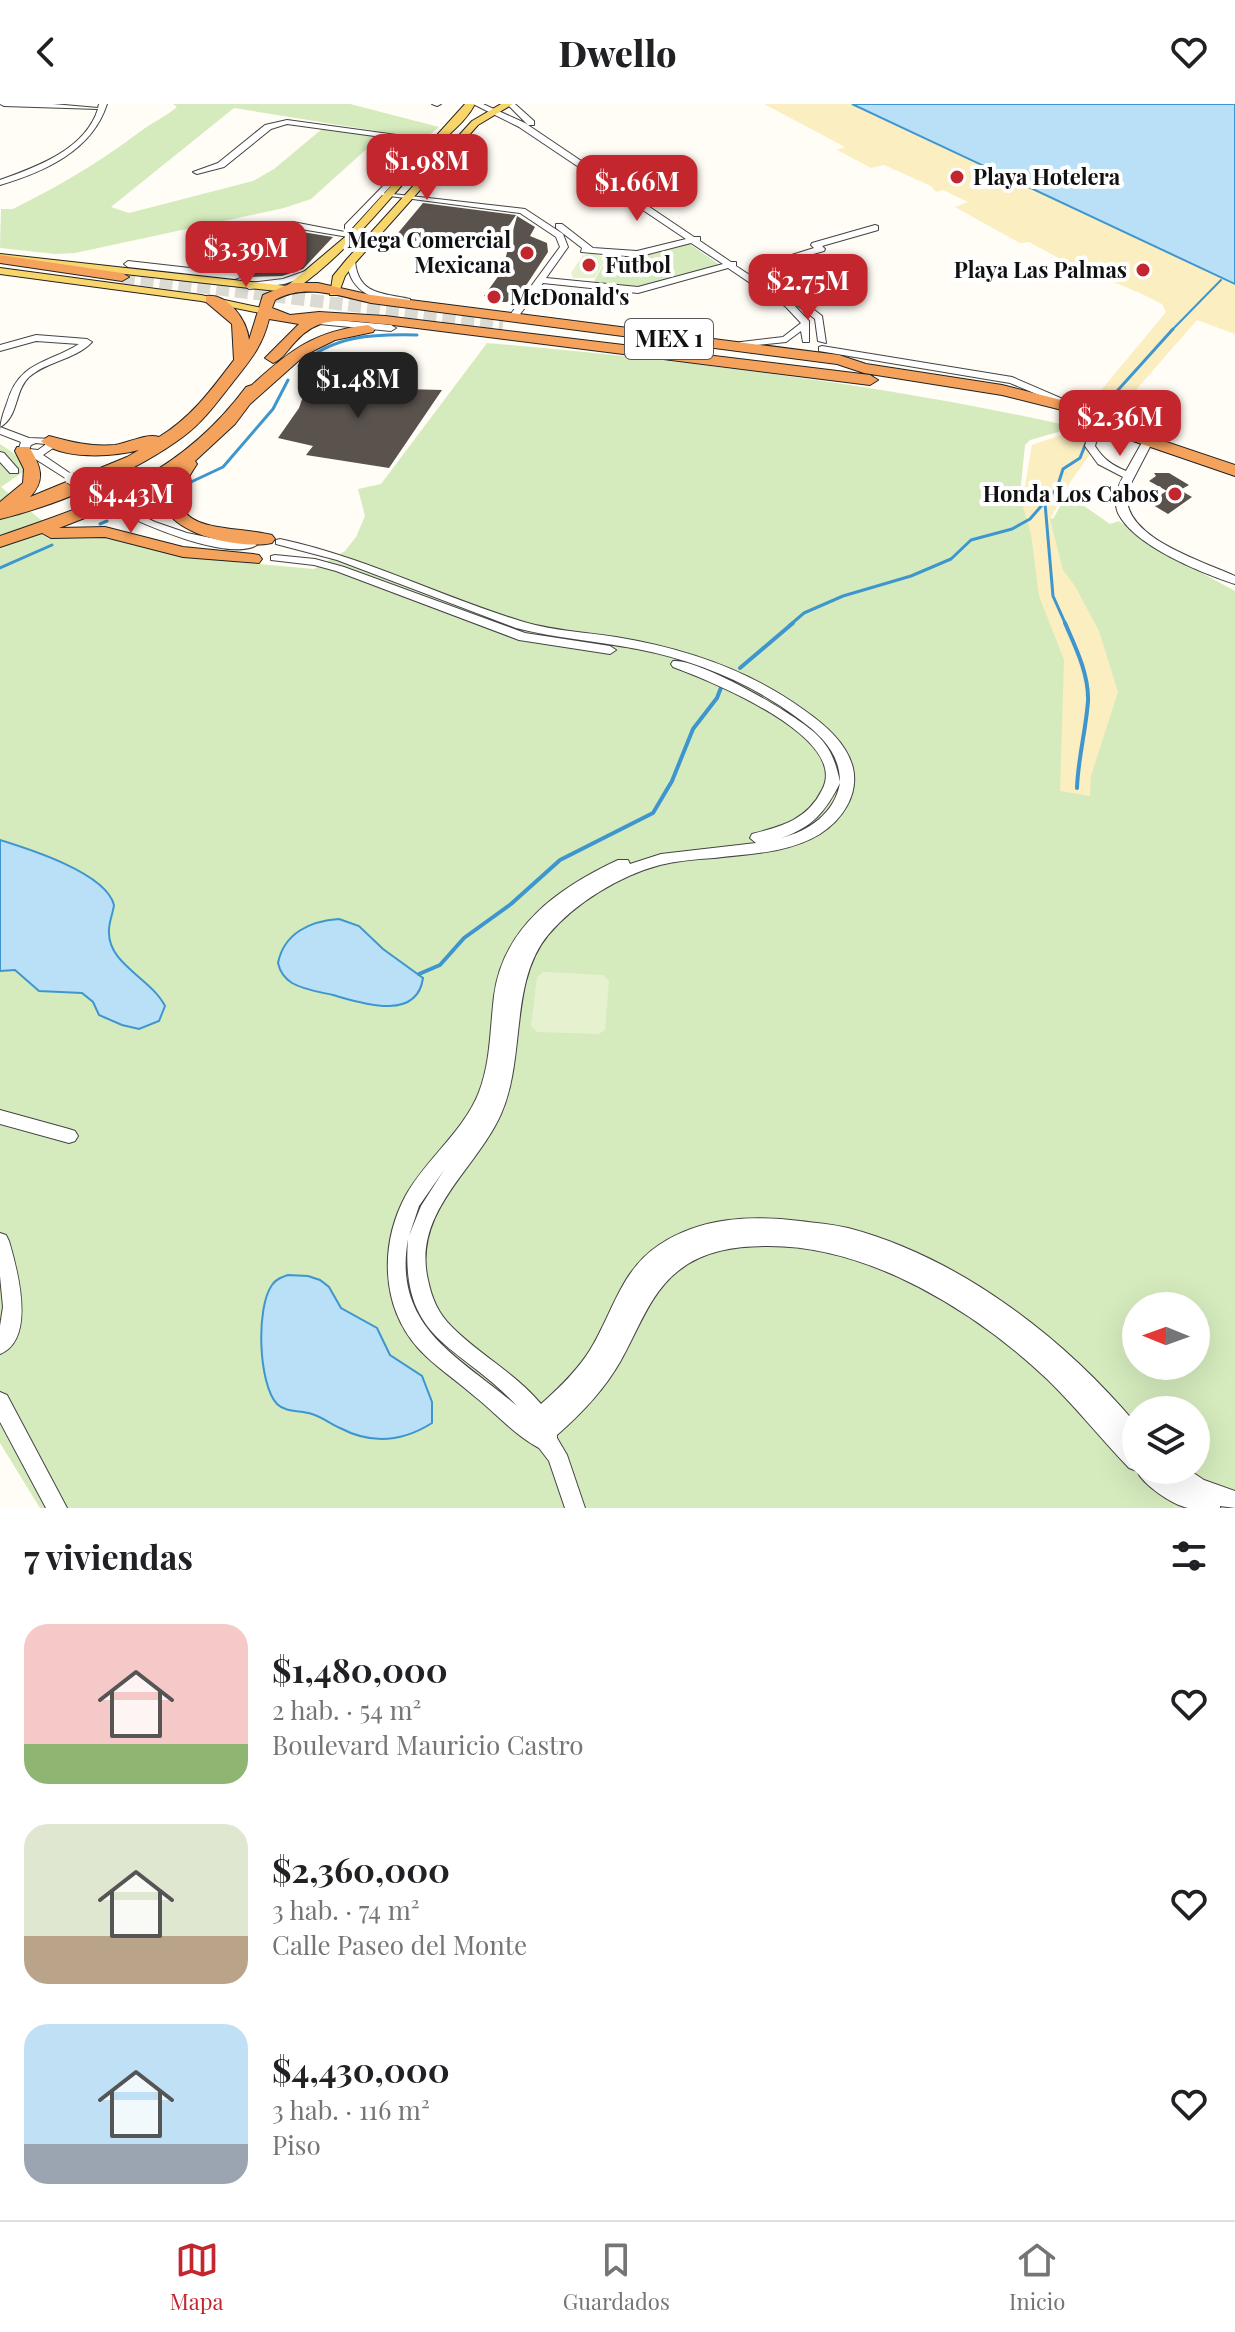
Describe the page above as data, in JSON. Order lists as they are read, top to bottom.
{
  "streets": {
    "highway": ["MEX 1"]
  },
  "places": [
    "Playa Hotelera",
    "Mega Comercial Mexicana",
    "Futbol",
    "Playa Las Palmas",
    "McDonald's",
    "Honda Los Cabos"
  ],
  "north": "left",
  "page": {
    "header": "Dwello",
    "price": [
      "$1.98M",
      "$1.66M",
      "$3.39M",
      "$2.75M",
      "$1.48M",
      "$2.36M",
      "$4.43M"
    ],
    "heading": "7 viviendas",
    "list": [
      {
        "name": "$1,480,000",
        "note": "2 hab. · 54 m² · Boulevard Mauricio Castro"
      },
      {
        "name": "$2,360,000",
        "note": "3 hab. · 74 m² · Calle Paseo del Monte"
      },
      {
        "name": "$4,430,000",
        "note": "3 hab. · 116 m² · Piso"
      }
    ],
    "tabs": ["Mapa", "Guardados", "Inicio"]
  }
}
